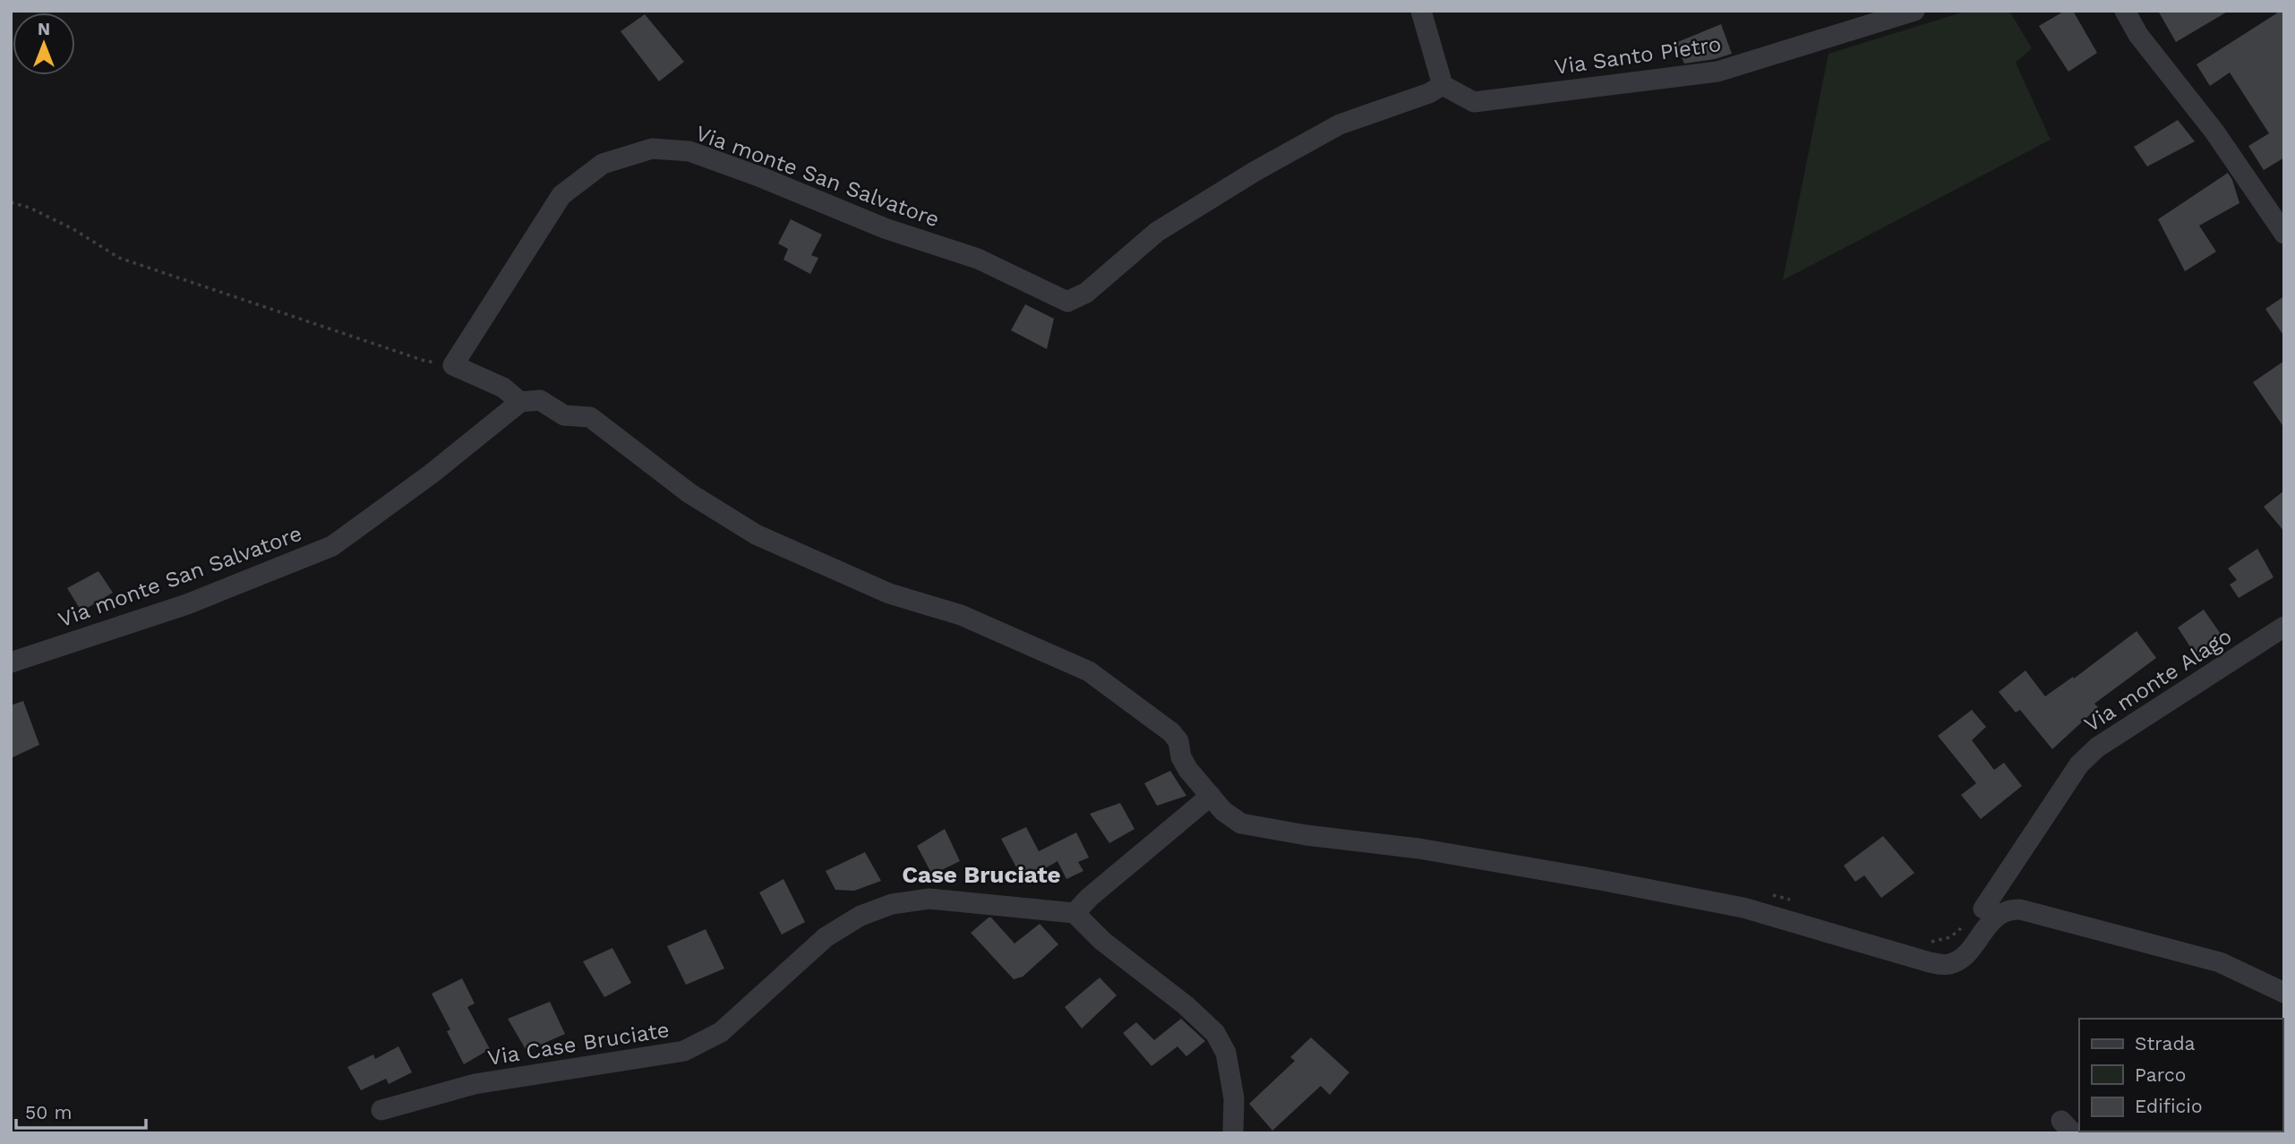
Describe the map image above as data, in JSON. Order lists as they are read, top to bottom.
{
  "streets": {
    "street": [
      "Via Santo Pietro",
      "Via monte San Salvatore",
      "Via monte Alago",
      "Via Case Bruciate"
    ]
  },
  "crossings": [
    ["Via Santo Pietro", "Via monte San Salvatore"]
  ],
  "districts": ["Case Bruciate"],
  "legend": ["Strada", "Parco", "Edificio"],
  "scale_bar": "50 m",
  "north": "top"
}
